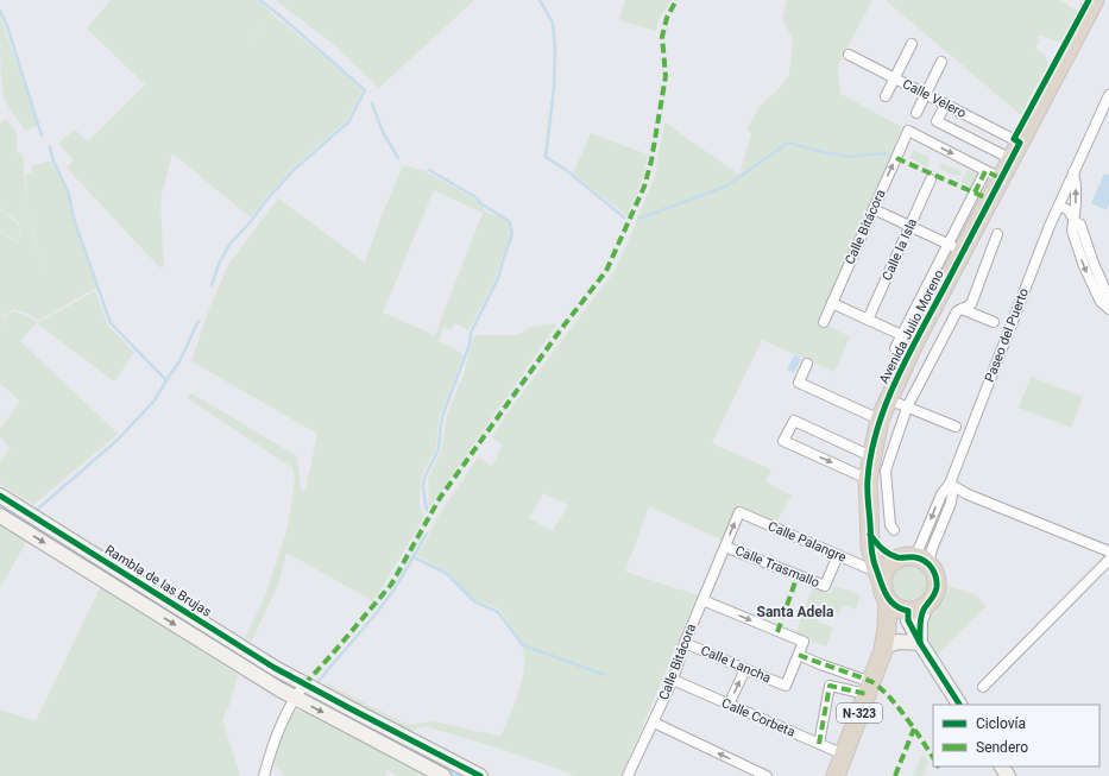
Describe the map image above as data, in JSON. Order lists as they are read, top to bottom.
{
  "streets": {
    "highway": ["Avenida Julio Moreno", "N-323"],
    "street": [
      "Calle Velero",
      "Calle Bitácora",
      "Calle la Isla",
      "Paseo del Puerto",
      "Calle Palangre",
      "Calle Trasmallo",
      "Rambla de las Brujas",
      "Calle Lancha",
      "Calle Corbeta"
    ]
  },
  "crossings": [
    ["Calle Velero", "Avenida Julio Moreno"],
    ["Calle Bitácora", "Avenida Julio Moreno"],
    ["Calle Bitácora", "Calle Palangre"],
    ["Calle Bitácora", "Calle Trasmallo"],
    ["Calle Bitácora", "Calle Lancha"],
    ["Calle Bitácora", "Calle Corbeta"],
    ["Avenida Julio Moreno", "Paseo del Puerto"],
    ["Avenida Julio Moreno", "Calle Palangre"],
    ["Avenida Julio Moreno", "N-323"],
    ["Paseo del Puerto", "N-323"],
    ["Calle Palangre", "Calle Trasmallo"],
    ["N-323", "Calle Corbeta"]
  ],
  "districts": ["Santa Adela"],
  "legend": ["Ciclovía", "Sendero"]
}
